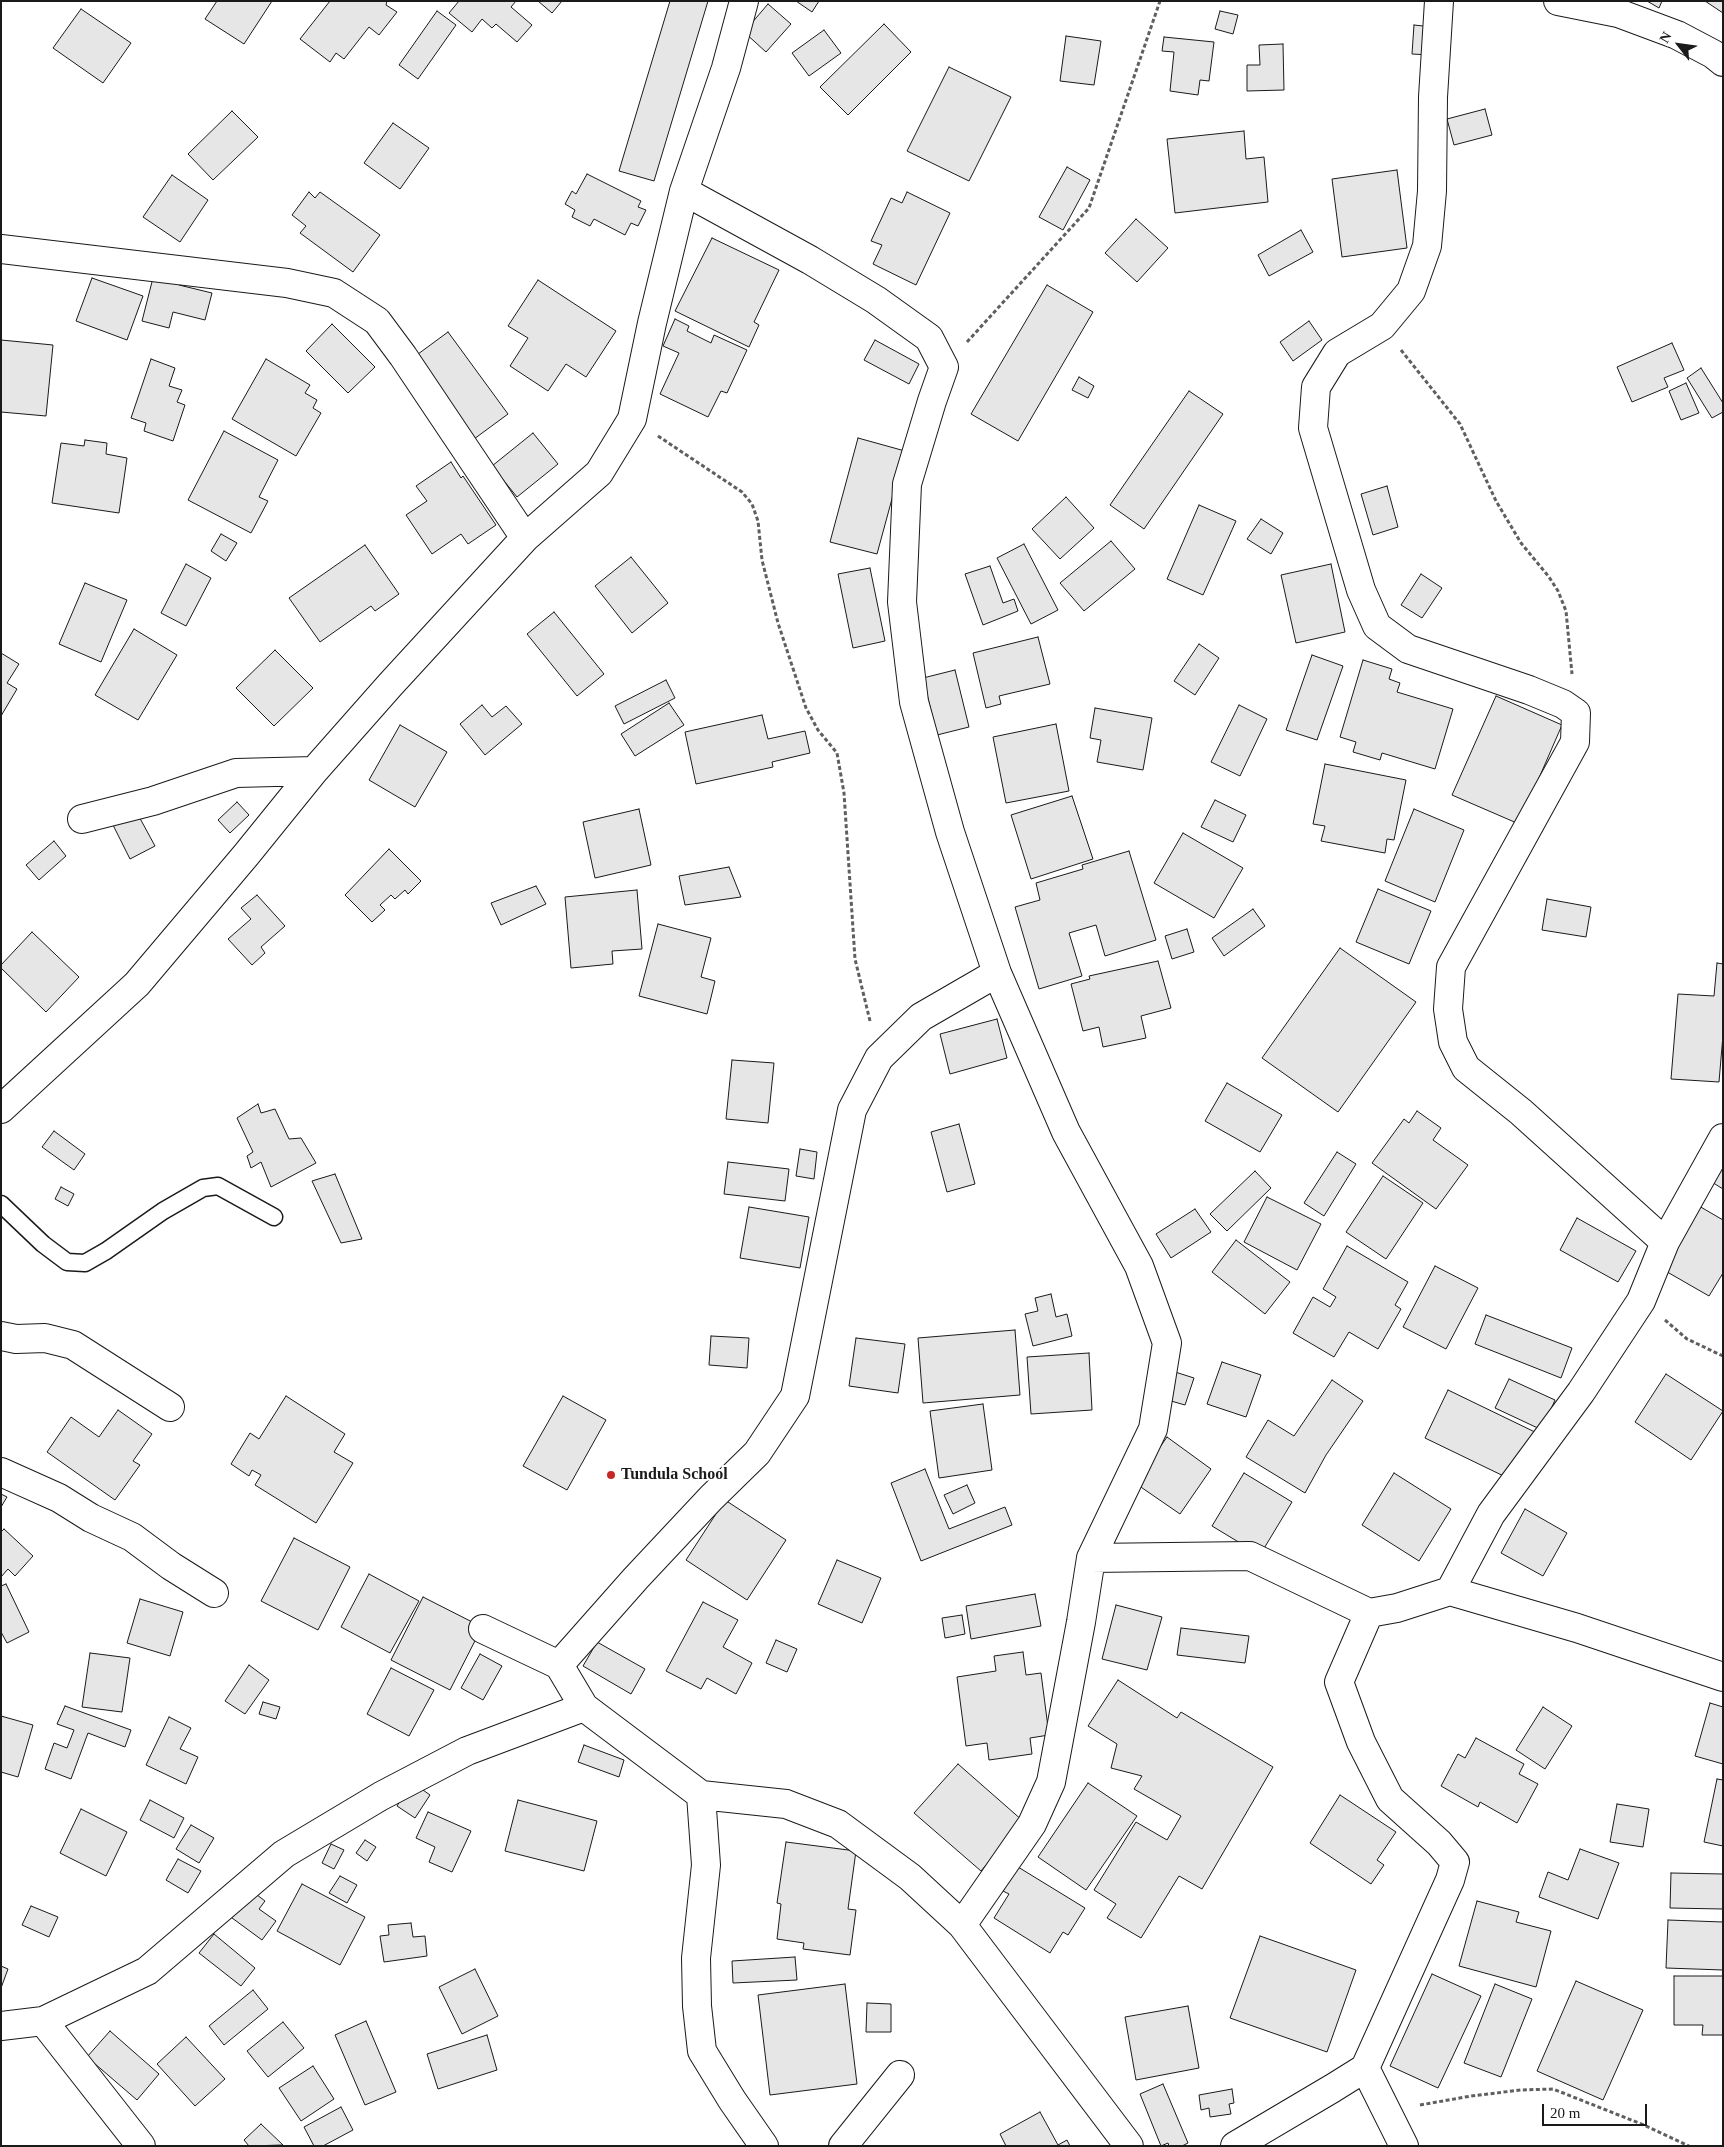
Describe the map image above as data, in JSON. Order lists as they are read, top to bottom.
{
  "places": ["Tundula School"],
  "scale_bar": "20 m",
  "north": "top left"
}
